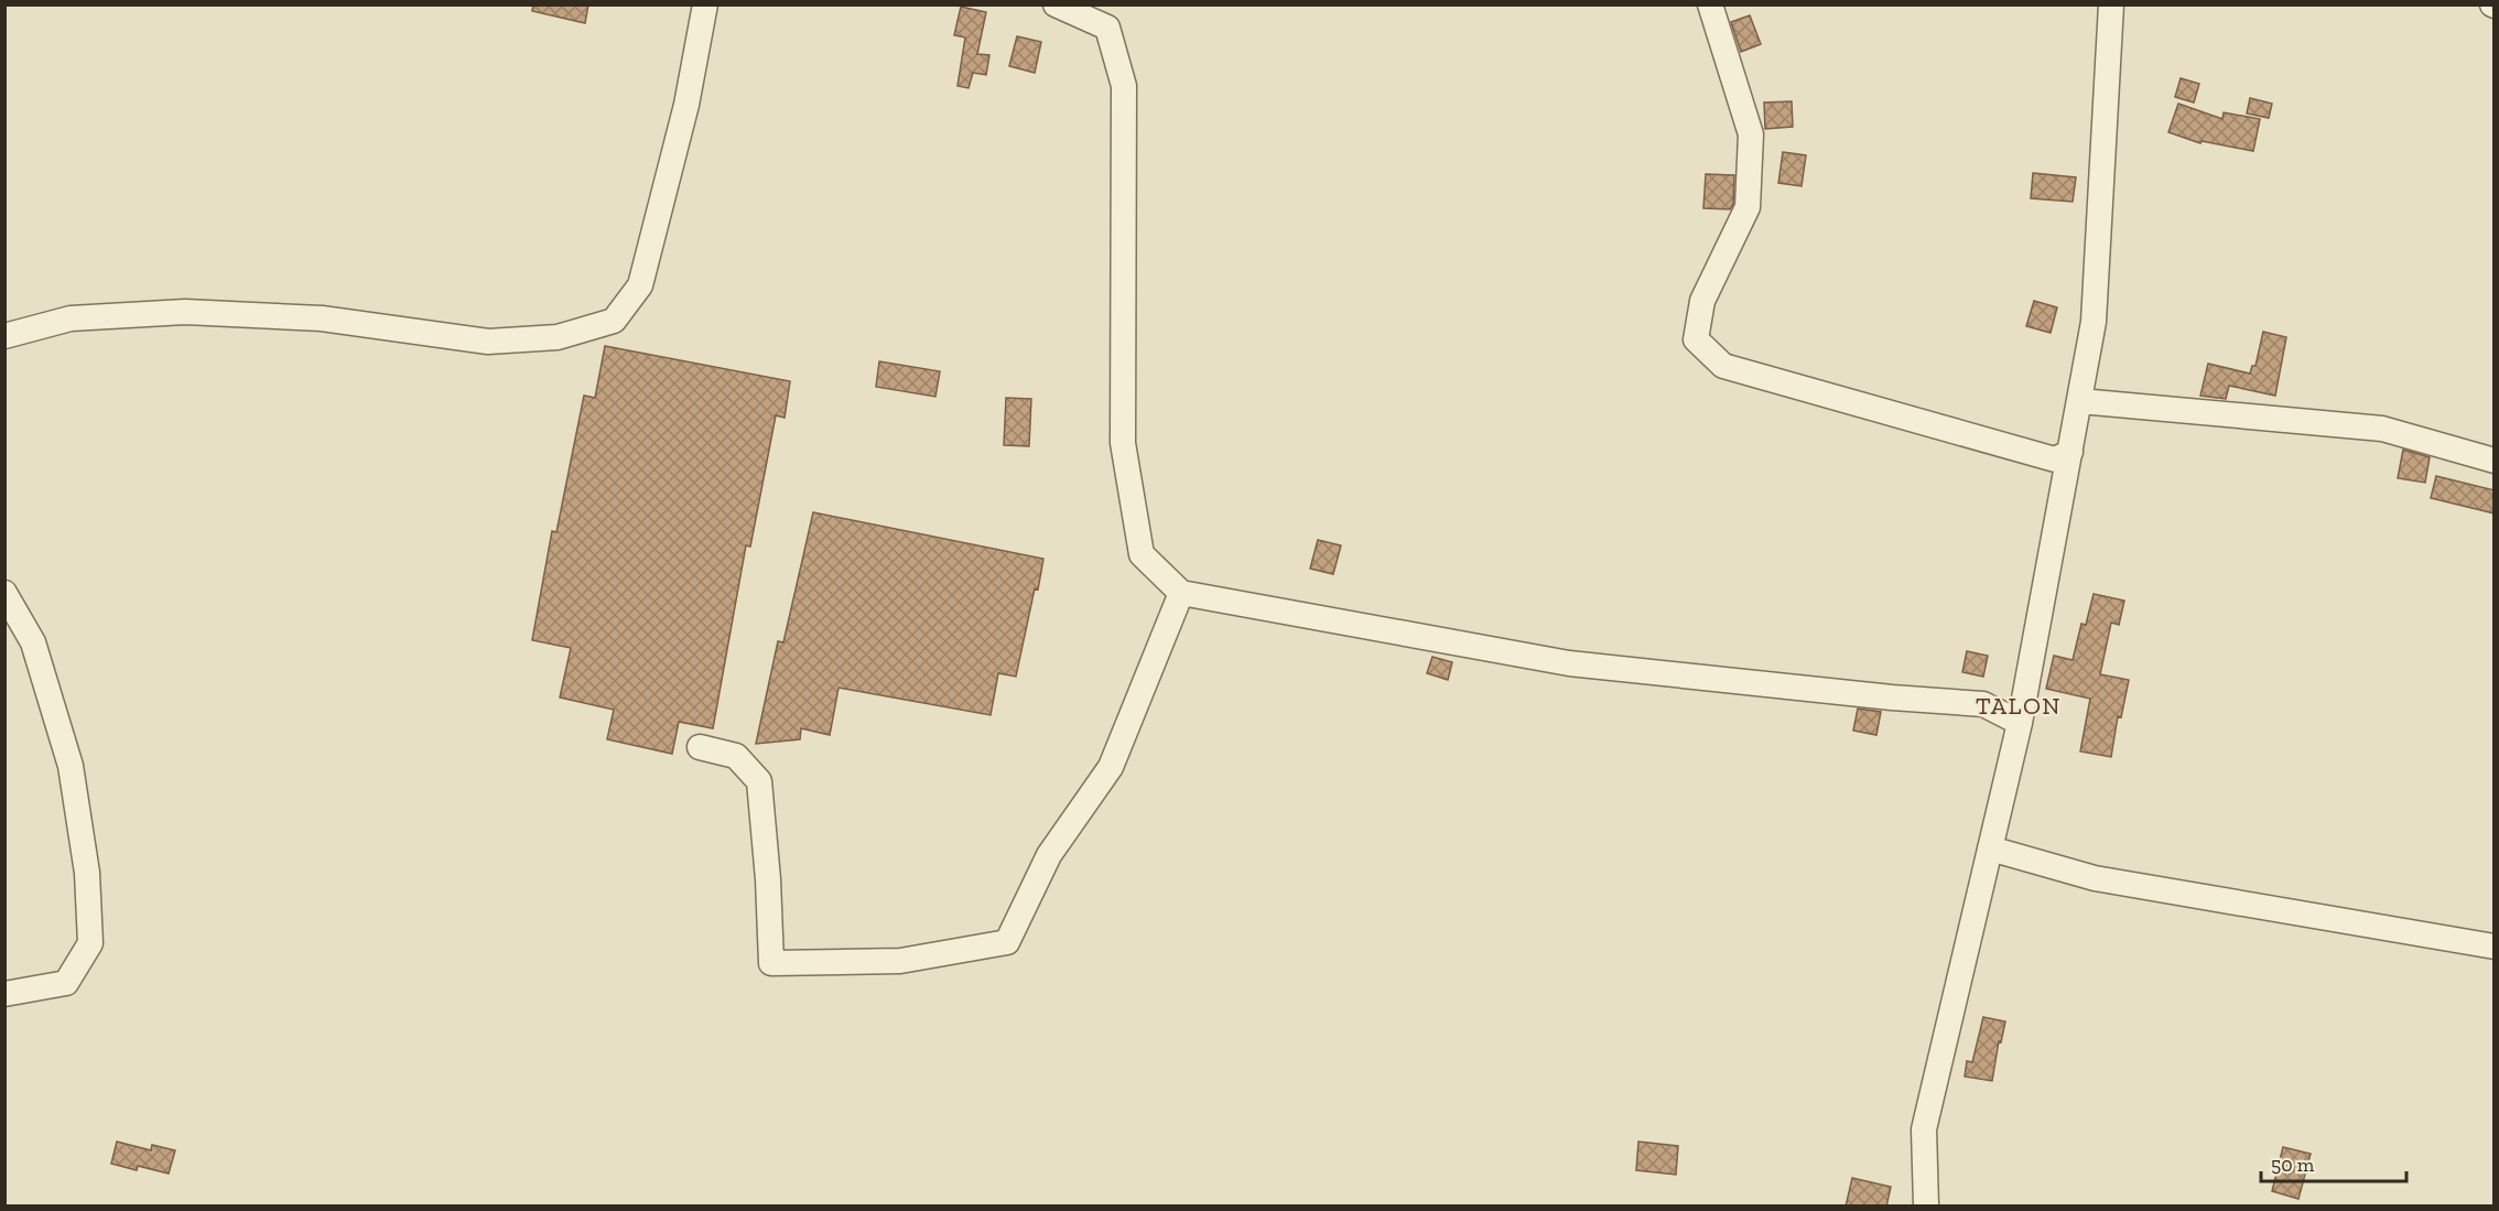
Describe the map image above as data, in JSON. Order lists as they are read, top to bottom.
{
  "districts": ["TALON"],
  "scale_bar": "50 m"
}
